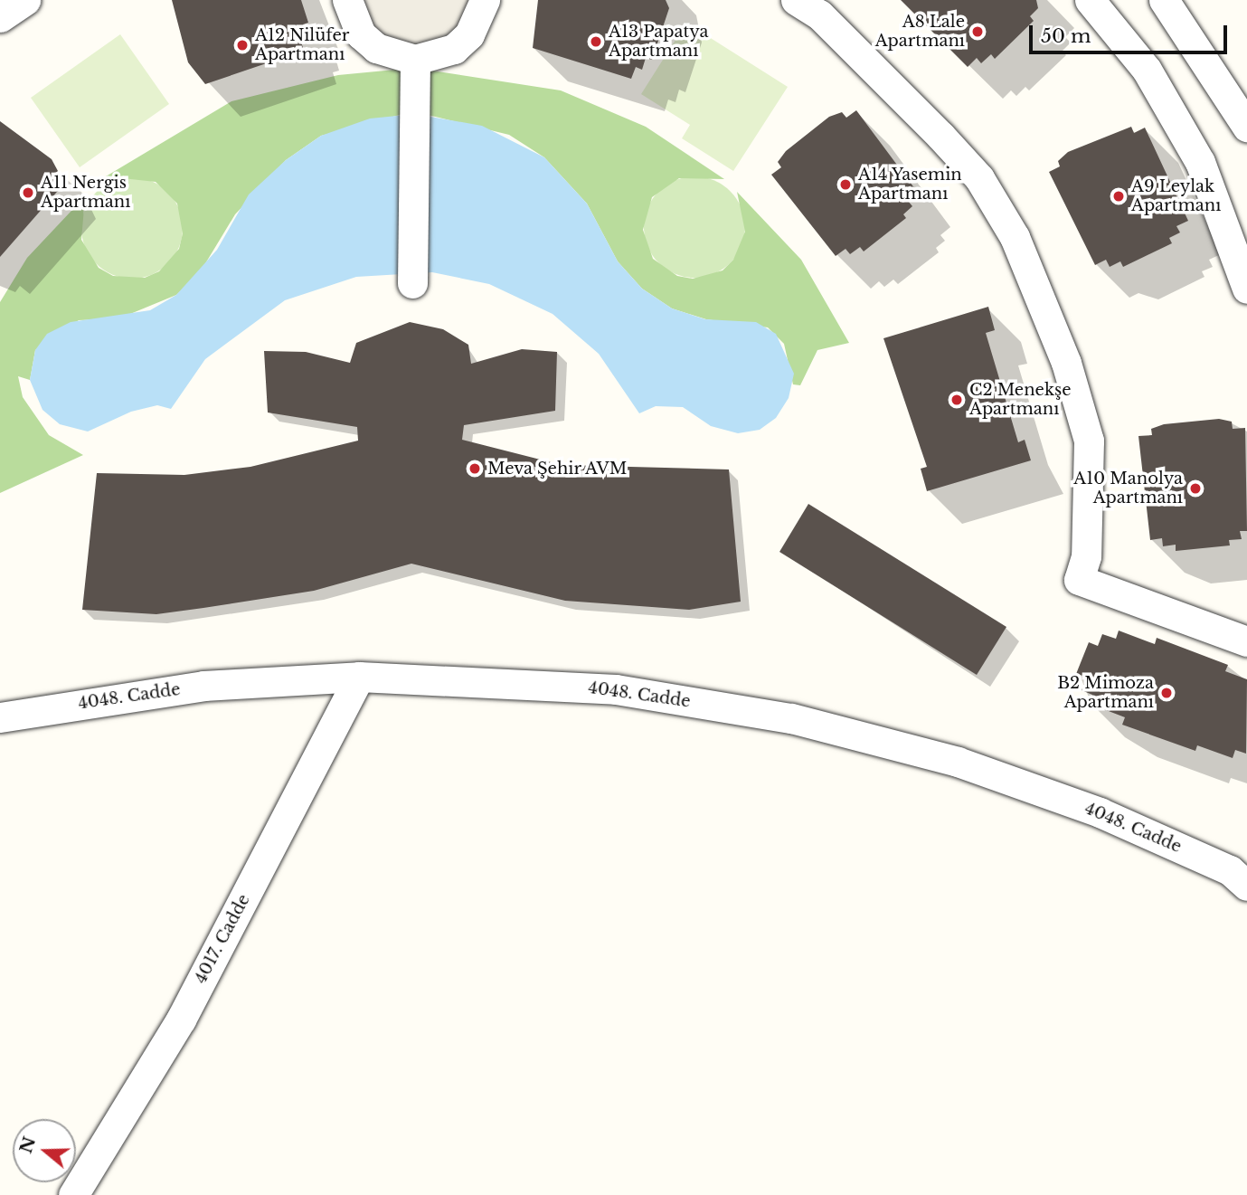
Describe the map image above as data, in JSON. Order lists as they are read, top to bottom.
{
  "streets": {
    "street": ["4048. Cadde", "4017. Cadde"]
  },
  "crossings": [
    ["4048. Cadde", "4017. Cadde"]
  ],
  "places": [
    "A8 Lale Apartmanı",
    "A13 Papatya Apartmanı",
    "A12 Nilüfer Apartmanı",
    "A14 Yasemin Apartmanı",
    "A11 Nergis Apartmanı",
    "A9 Leylak Apartmanı",
    "C2 Menekşe Apartmanı",
    "Meva Şehir AVM",
    "A10 Manolya Apartmanı",
    "B2 Mimoza Apartmanı"
  ],
  "scale_bar": "50 m",
  "north": "left"
}
